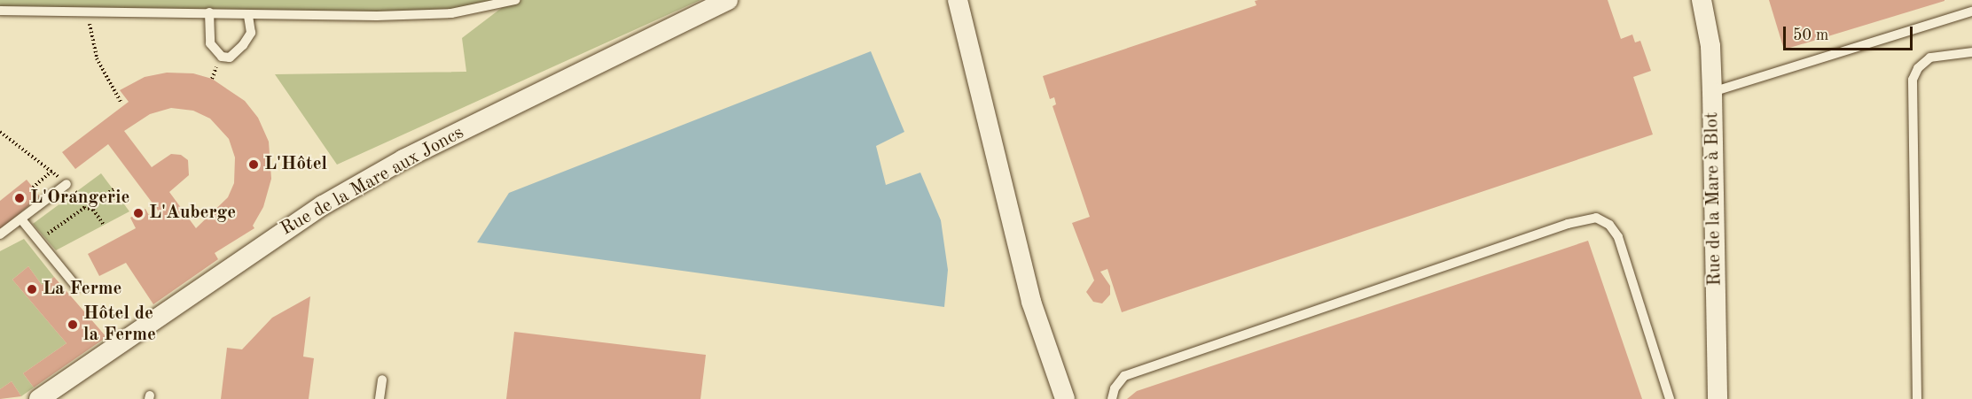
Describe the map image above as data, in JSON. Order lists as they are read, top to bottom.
{
  "streets": {
    "street": ["Rue de la Mare aux Joncs", "Rue de la Mare à Blot"]
  },
  "places": [
    "L'Hôtel",
    "L'Orangerie",
    "L'Auberge",
    "La Ferme",
    "Hôtel de la Ferme"
  ],
  "scale_bar": "50 m"
}
